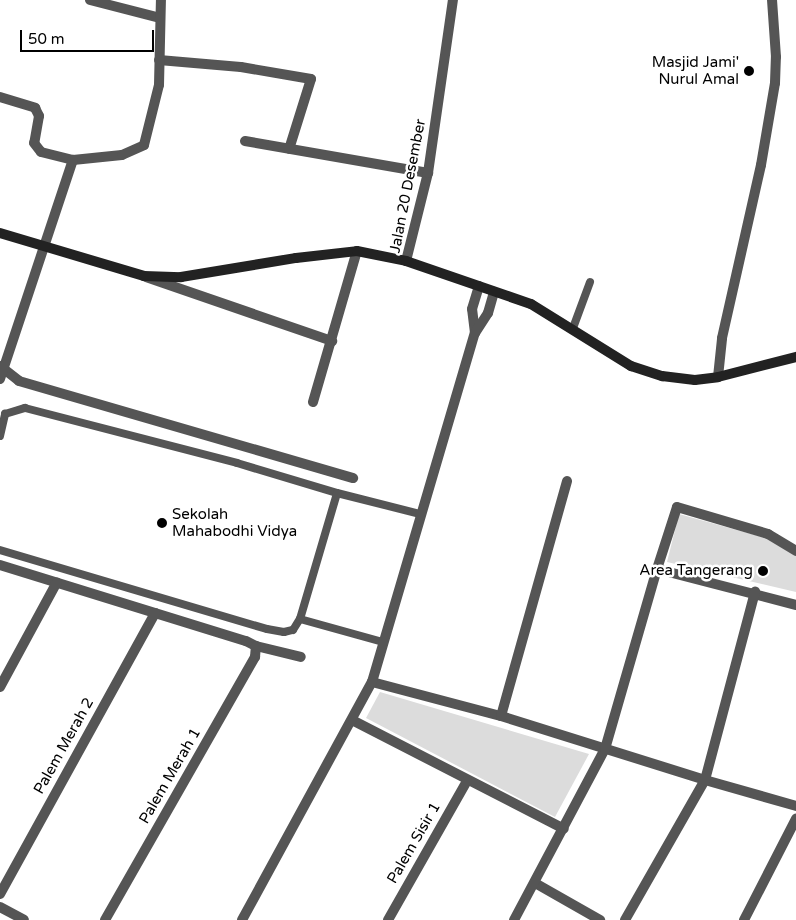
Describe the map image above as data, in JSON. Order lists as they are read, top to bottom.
{
  "streets": {
    "street": [
      "Jalan 20 Desember",
      "Palem Merah 2",
      "Palem Merah 1",
      "Palem Sisir 1"
    ]
  },
  "places": ["Masjid Jami' Nurul Amal", "Sekolah Mahabodhi Vidya", "Area Tangerang"],
  "scale_bar": "50 m"
}
